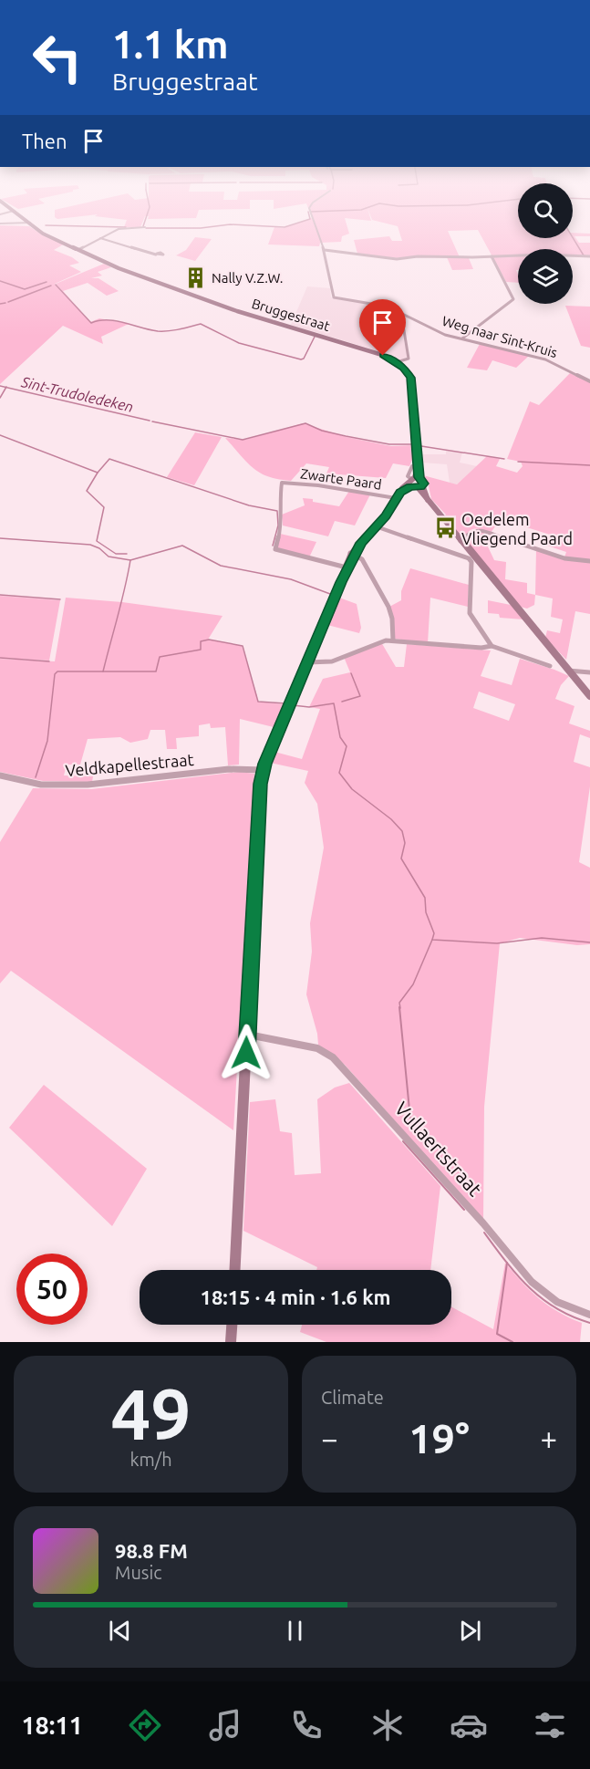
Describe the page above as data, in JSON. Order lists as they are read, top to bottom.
{
  "streets": {
    "main road": ["Bruggestraat"],
    "street": [
      "Weg naar Sint-Kruis",
      "Zwarte Paard",
      "Veldkapellestraat",
      "Vullaertstraat"
    ]
  },
  "water": ["Sint-Trudoledeken"],
  "places": {
    "building": ["Nally V.Z.W."],
    "bus stop": ["Oedelem Vliegend Paard"]
  },
  "page": {
    "turn": ["1.1 km", "Bruggestraat"],
    "then": "Then",
    "limit": "50",
    "trip": "18:15 · 4 min · 1.6 km",
    "tile": [
      ["49", "km/h"],
      "Climate"
    ],
    "heat": ["−", "19°", "+"],
    "song": ["98.8 FM", "Music"],
    "tabs": "18:11"
  }
}
